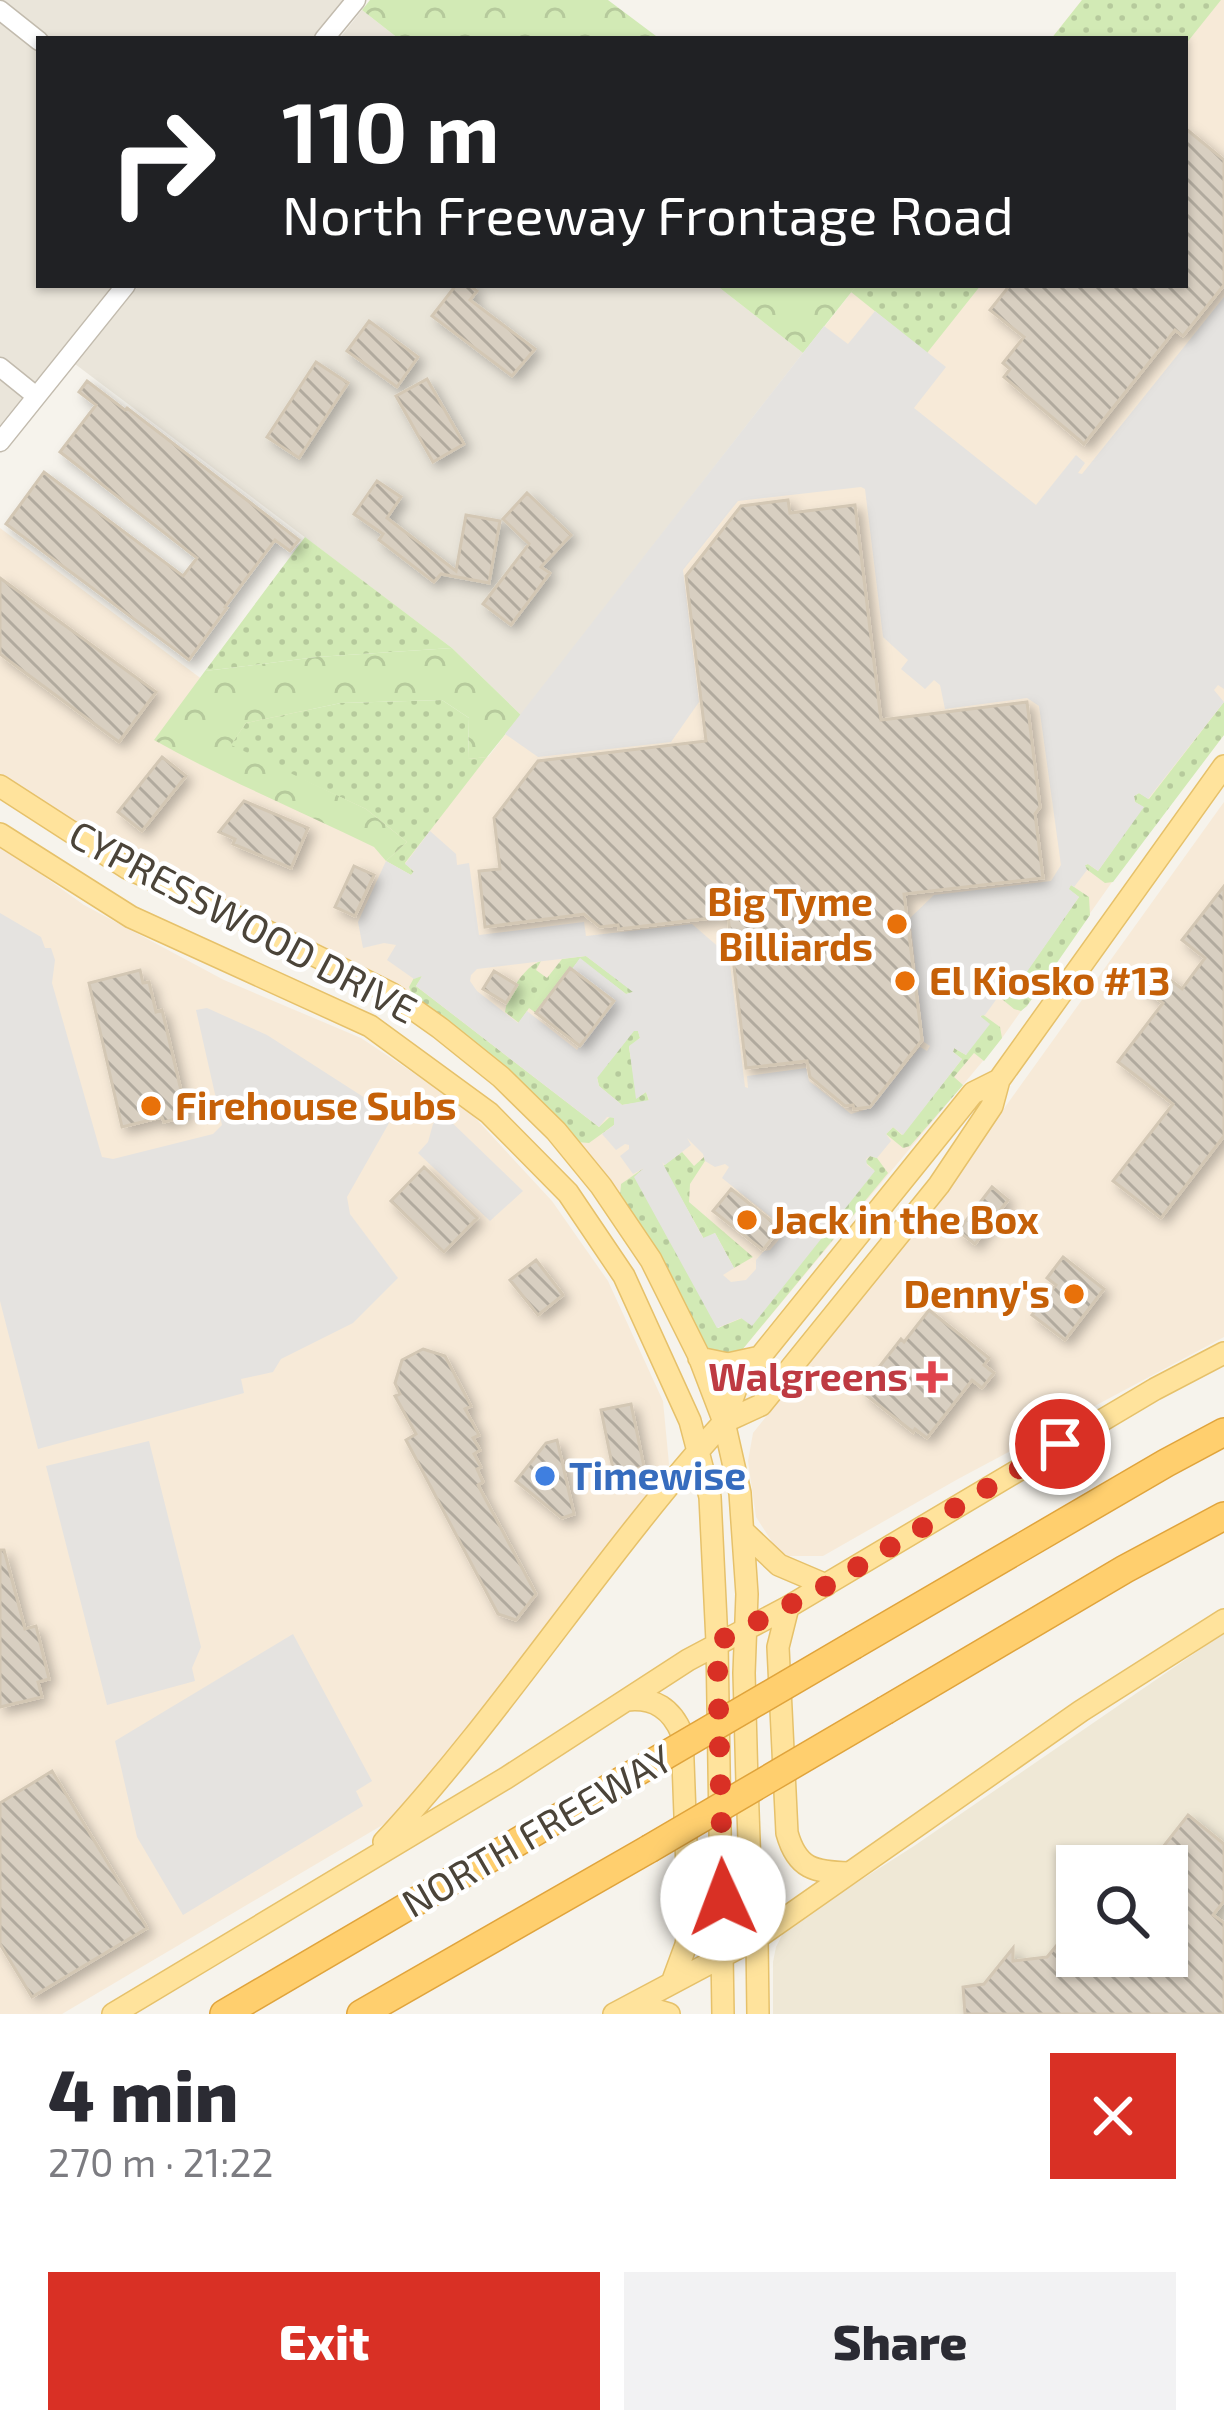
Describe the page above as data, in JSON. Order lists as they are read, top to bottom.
{
  "streets": {
    "highway": ["NORTH FREEWAY"],
    "main road": ["CYPRESSWOOD DRIVE"]
  },
  "places": {
    "other": [
      "Big Tyme Billiards",
      "El Kiosko #13",
      "Firehouse Subs",
      "Jack in the Box",
      "Denny's",
      "Timewise"
    ],
    "health": ["Walgreens"]
  },
  "page": {
    "turn": ["110 m", "North Freeway Frontage Road"],
    "heading": ["4 min", "270 m · 21:22"],
    "buttons": ["Exit", "Share"]
  }
}
